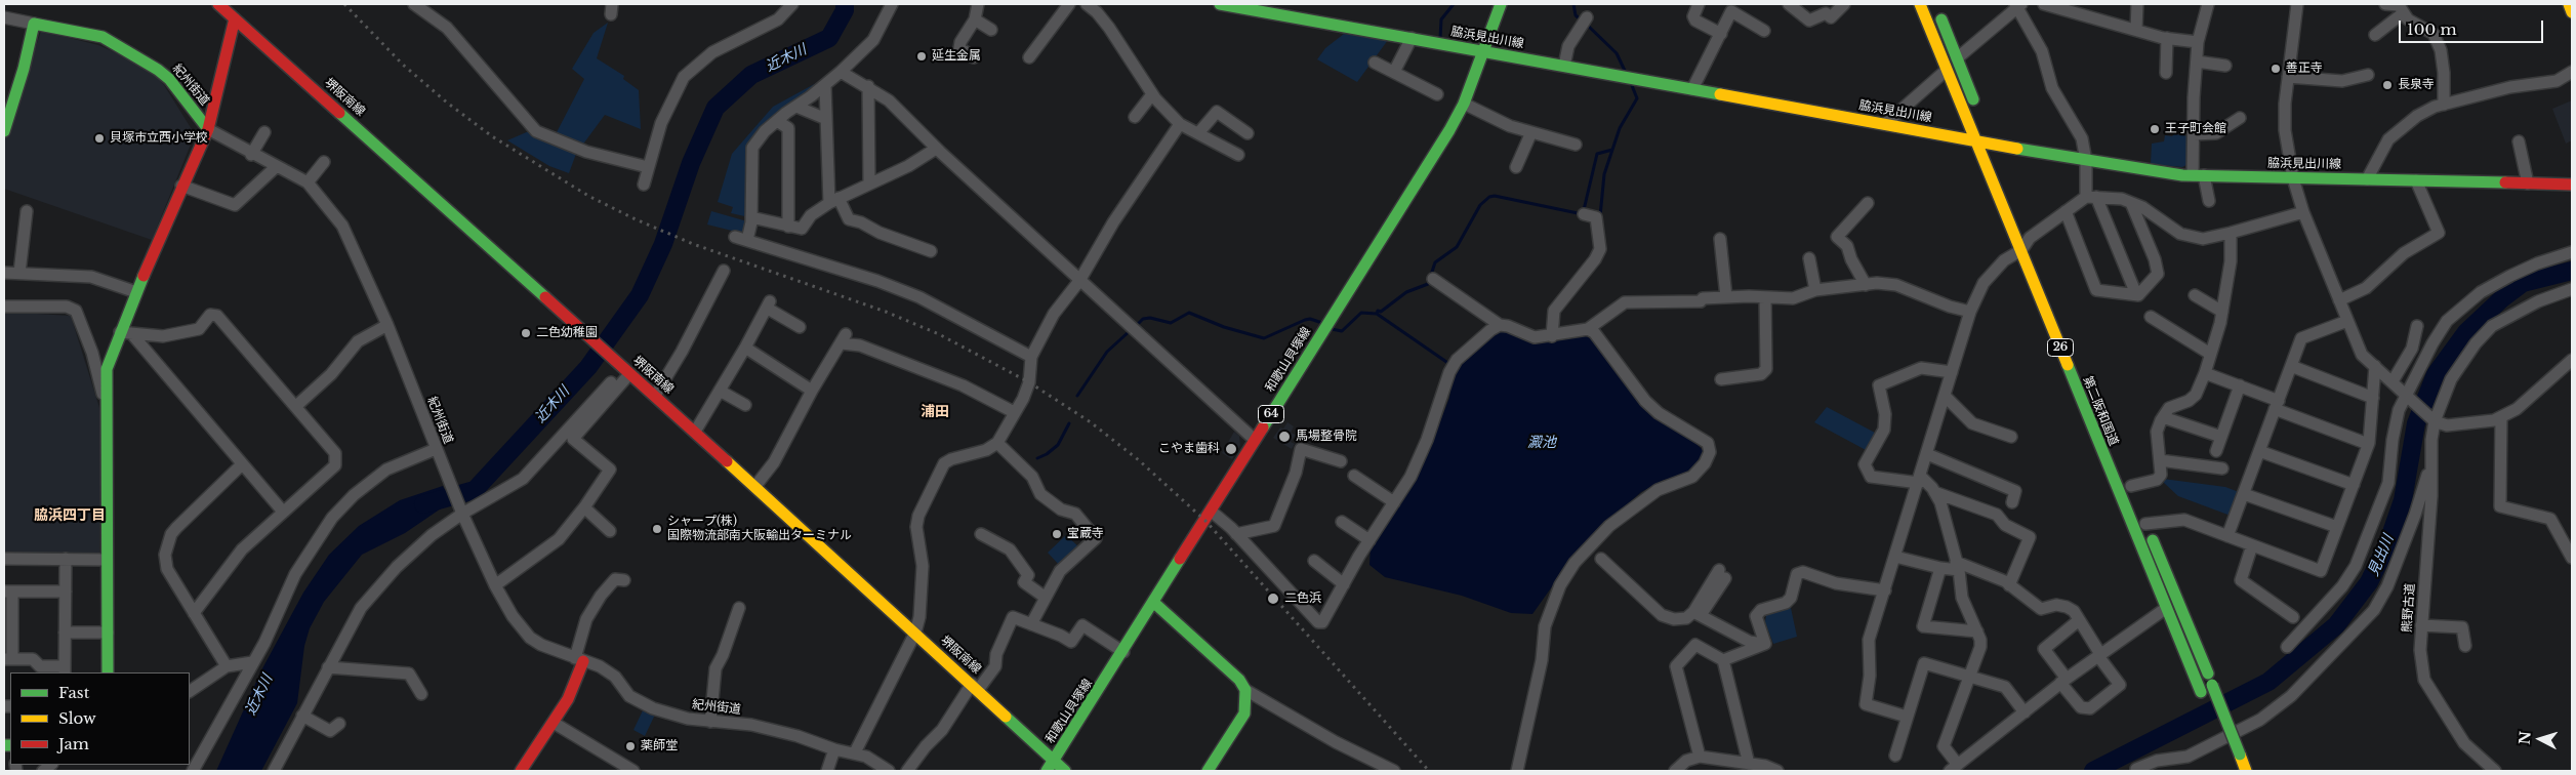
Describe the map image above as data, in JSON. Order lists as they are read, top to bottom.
{
  "streets": {
    "main road": [
      "脇浜見出川線",
      "紀州街道",
      "堺阪南線",
      "26",
      "和歌山貝塚線",
      "第二阪和国道",
      "64"
    ],
    "street": ["熊野古道"]
  },
  "crossings": [
    ["脇浜見出川線", "和歌山貝塚線"],
    ["脇浜見出川線", "第二阪和国道"],
    ["堺阪南線", "和歌山貝塚線"]
  ],
  "districts": ["浦田", "脇浜四丁目"],
  "water": ["近木川", "澱池", "見出川"],
  "places": [
    "延生金属",
    "善正寺",
    "長泉寺",
    "王子町会館",
    "貝塚市立西小学校",
    "二色幼稚園",
    "馬場整骨院",
    "こやま歯科",
    "シャープ(株) 国際物流部南大阪輸出ターミナル",
    "宝蔵寺",
    "二色浜",
    "薬師堂"
  ],
  "legend": ["Fast", "Slow", "Jam"],
  "scale_bar": "100 m",
  "north": "left"
}
